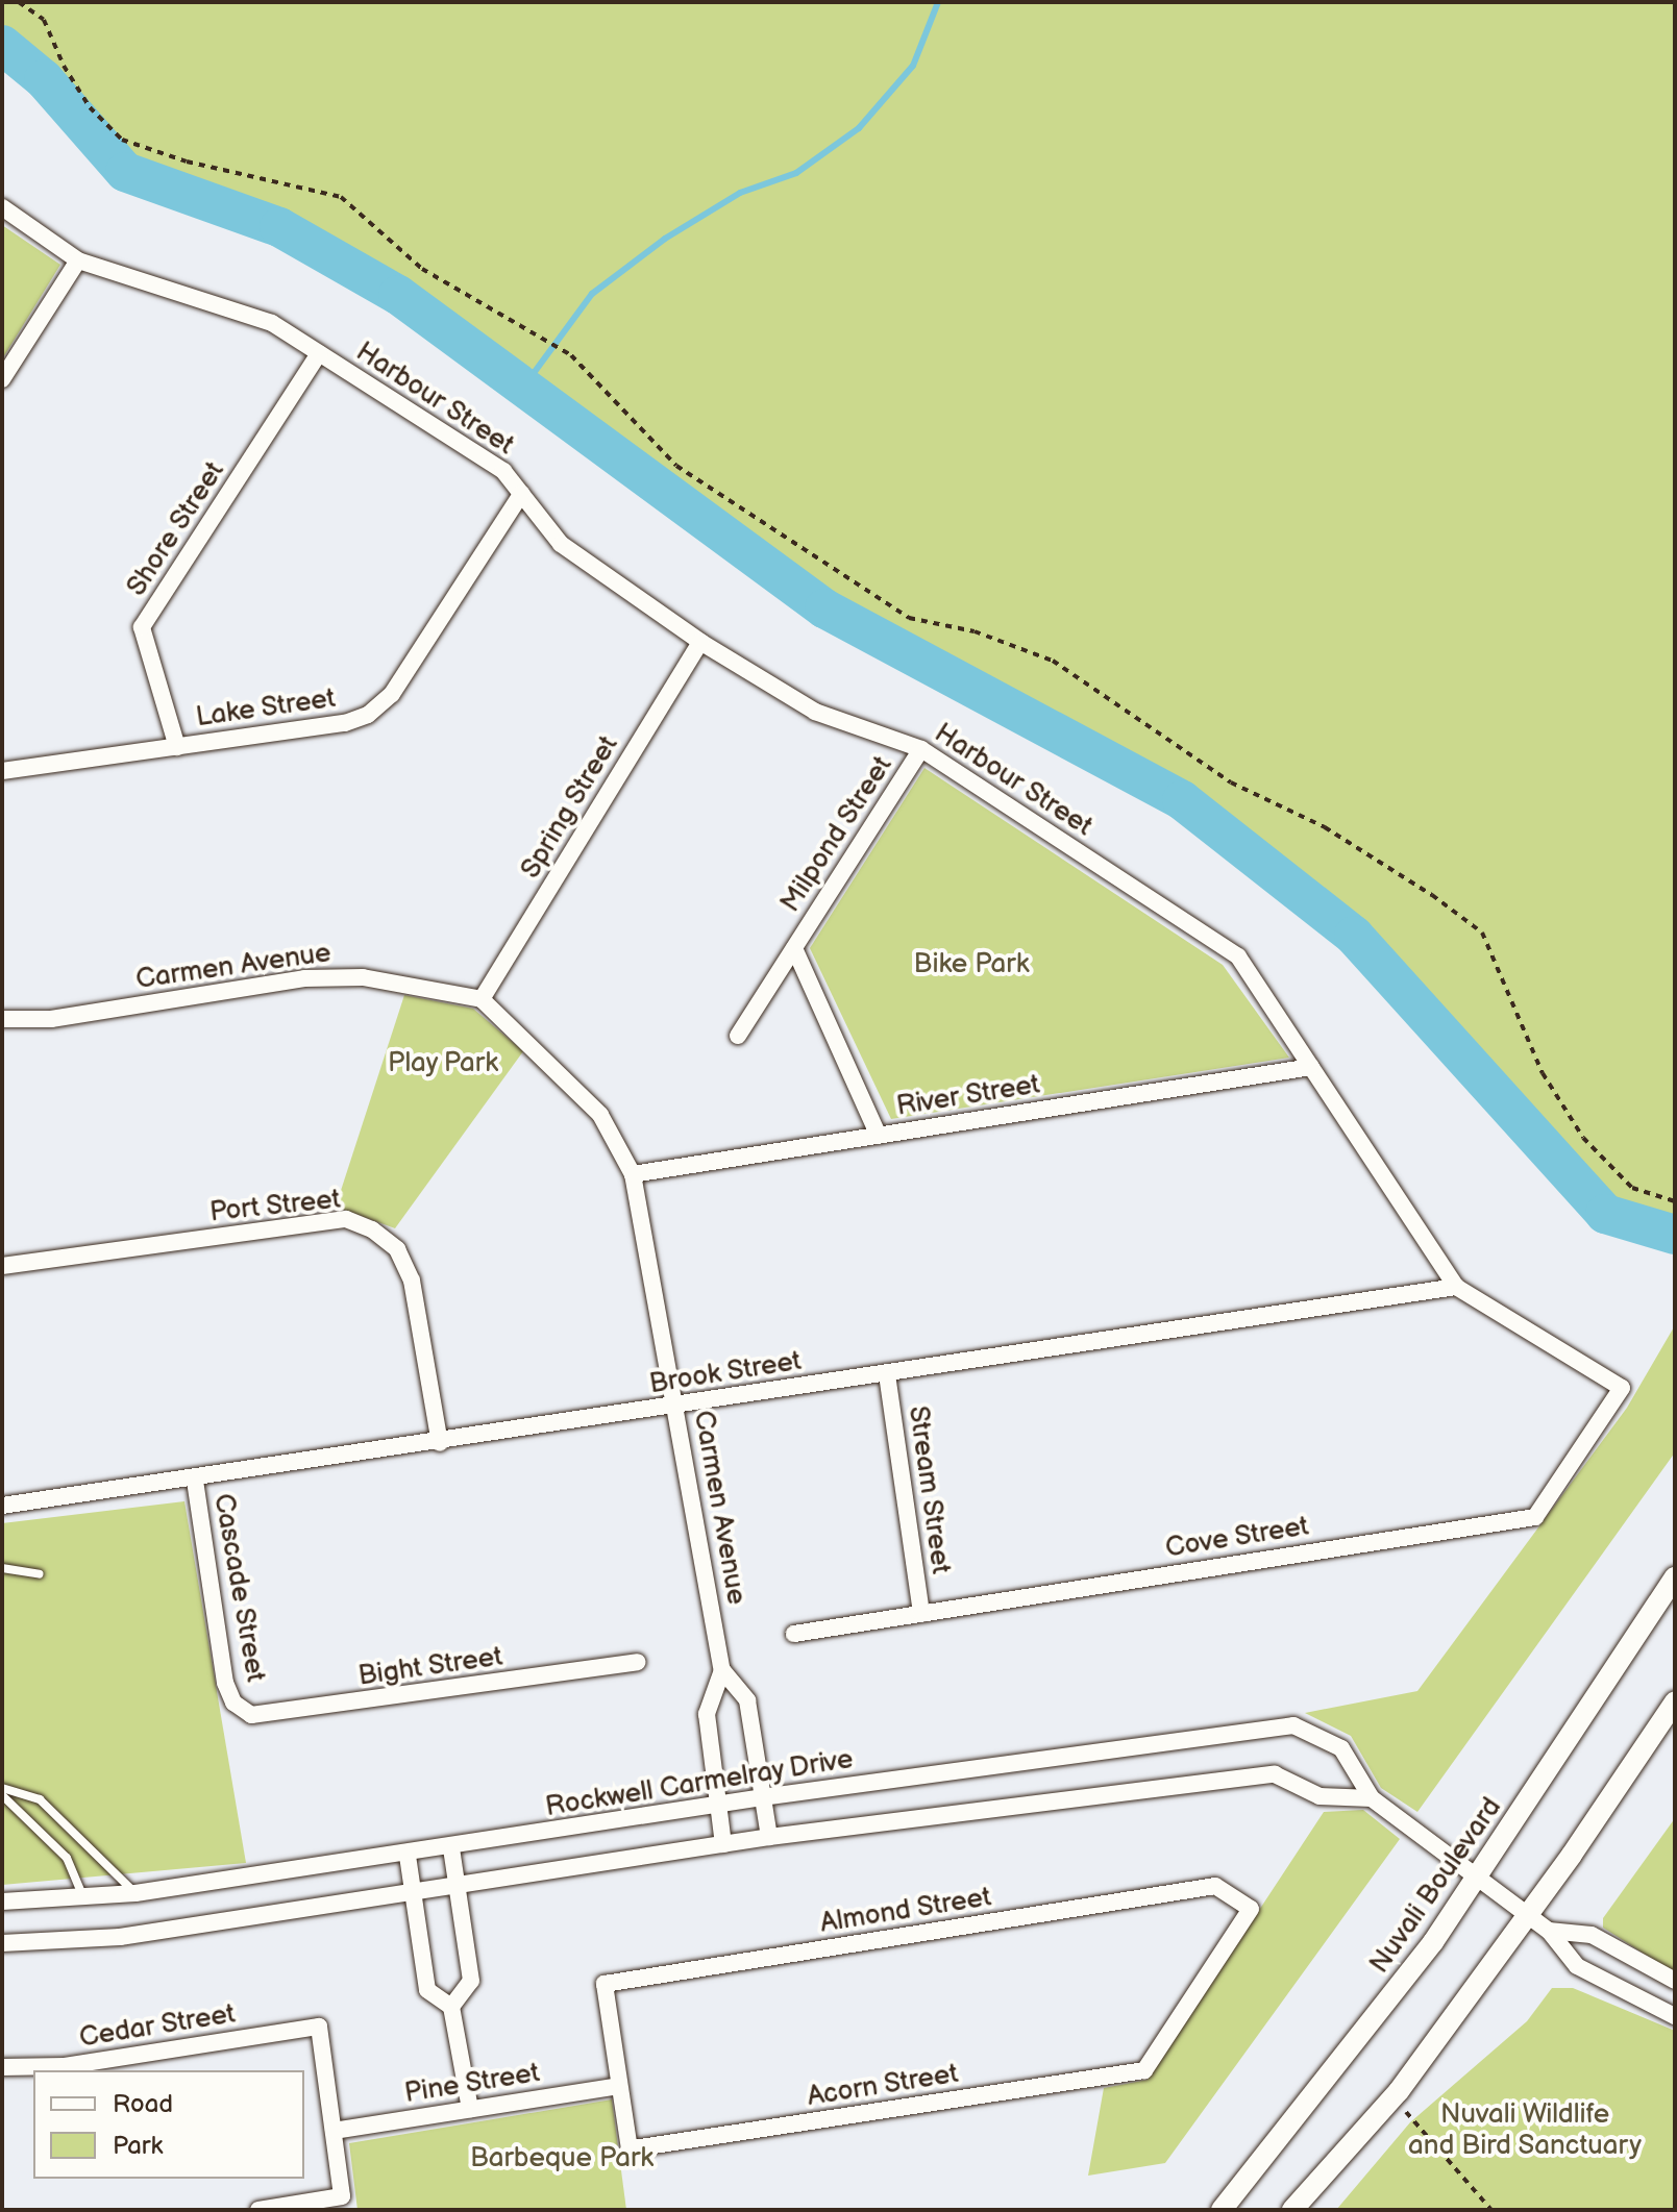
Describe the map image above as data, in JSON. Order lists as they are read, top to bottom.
{
  "streets": {
    "street": [
      "Harbour Street",
      "Shore Street",
      "Lake Street",
      "Spring Street",
      "Milpond Street",
      "Carmen Avenue",
      "River Street",
      "Port Street",
      "Brook Street",
      "Stream Street",
      "Cove Street",
      "Cascade Street",
      "Bight Street",
      "Rockwell Carmelray Drive",
      "Nuvali Boulevard",
      "Almond Street",
      "Cedar Street",
      "Pine Street",
      "Acorn Street"
    ]
  },
  "crossings": [
    ["Harbour Street", "Shore Street"],
    ["Harbour Street", "Lake Street"],
    ["Harbour Street", "Spring Street"],
    ["Harbour Street", "Milpond Street"],
    ["Harbour Street", "River Street"],
    ["Harbour Street", "Brook Street"],
    ["Harbour Street", "Cove Street"],
    ["Shore Street", "Lake Street"],
    ["Spring Street", "Carmen Avenue"],
    ["Milpond Street", "River Street"],
    ["Carmen Avenue", "River Street"],
    ["Carmen Avenue", "Brook Street"],
    ["Carmen Avenue", "Rockwell Carmelray Drive"],
    ["Port Street", "Brook Street"],
    ["Brook Street", "Stream Street"],
    ["Brook Street", "Cascade Street"],
    ["Stream Street", "Cove Street"],
    ["Cascade Street", "Bight Street"],
    ["Rockwell Carmelray Drive", "Nuvali Boulevard"],
    ["Almond Street", "Pine Street"],
    ["Almond Street", "Acorn Street"],
    ["Cedar Street", "Pine Street"],
    ["Pine Street", "Acorn Street"]
  ],
  "parks": [
    "Bike Park",
    "Play Park",
    "Nuvali Wildlife and Bird Sanctuary",
    "Barbeque Park"
  ],
  "legend": ["Road", "Park"]
}
